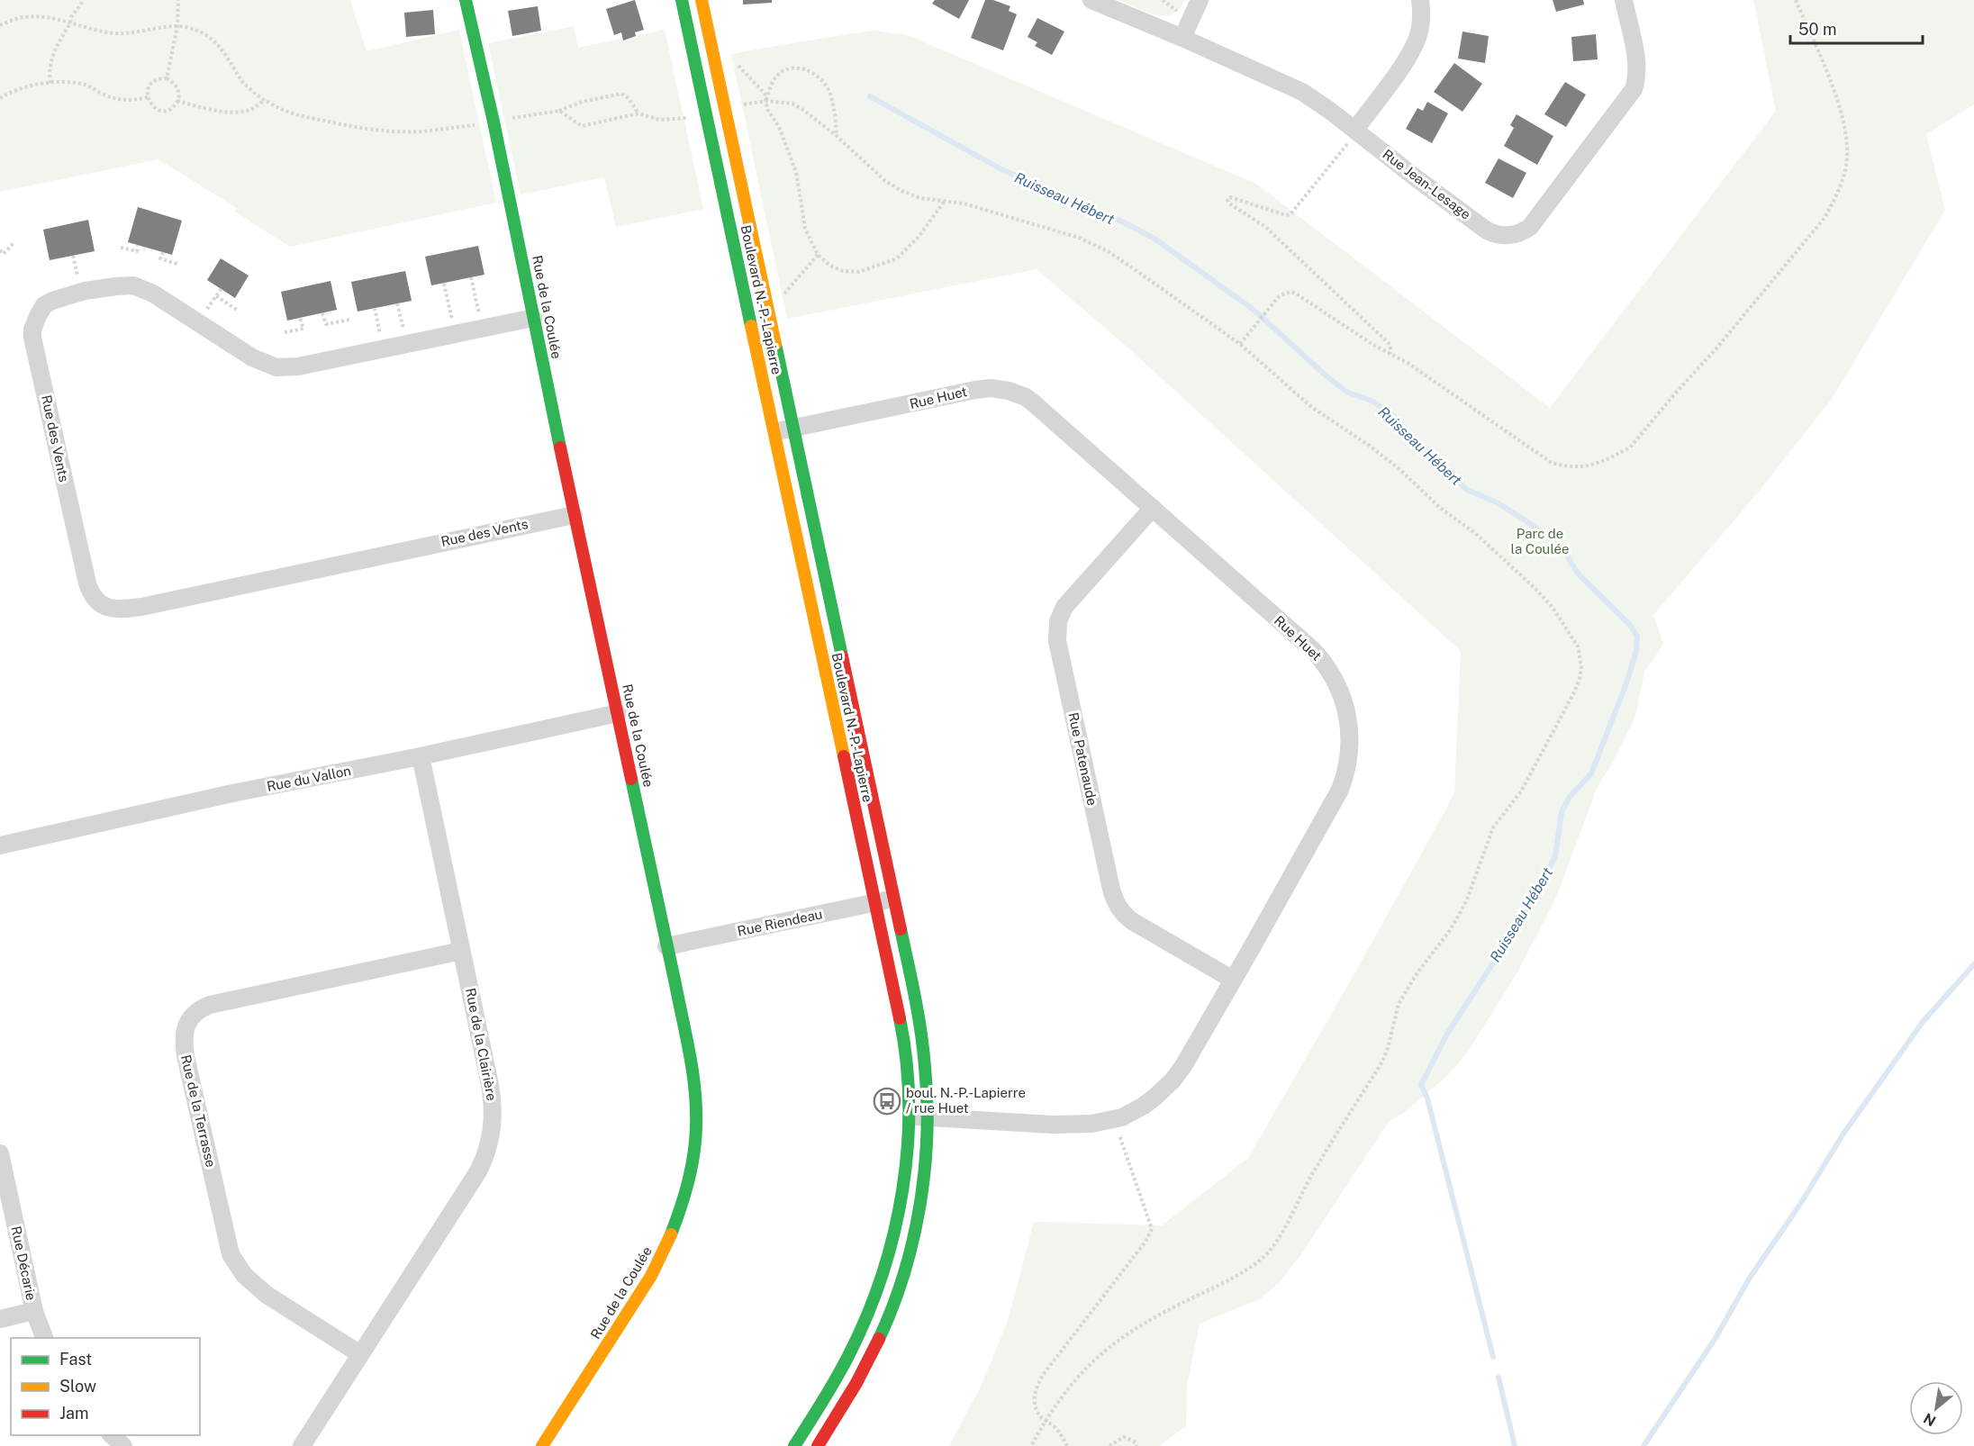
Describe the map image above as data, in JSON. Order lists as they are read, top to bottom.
{
  "streets": {
    "street": [
      "Rue Jean-Lesage",
      "Boulevard N.-P.-Lapierre",
      "Rue de la Coulée",
      "Rue Huet",
      "Rue des Vents",
      "Rue Patenaude",
      "Rue du Vallon",
      "Rue Riendeau",
      "Rue de la Clairière",
      "Rue de la Terrasse",
      "Rue Décarie"
    ]
  },
  "crossings": [
    ["Boulevard N.-P.-Lapierre", "Rue Huet"],
    ["Boulevard N.-P.-Lapierre", "Rue Riendeau"],
    ["Rue de la Coulée", "Rue des Vents"],
    ["Rue de la Coulée", "Rue du Vallon"],
    ["Rue de la Coulée", "Rue Riendeau"],
    ["Rue Huet", "Rue Patenaude"],
    ["Rue du Vallon", "Rue de la Clairière"],
    ["Rue de la Clairière", "Rue de la Terrasse"]
  ],
  "water": ["Ruisseau Hébert"],
  "parks": ["Parc de la Coulée"],
  "places": {
    "bus stop": ["boul. N.-P.-Lapierre / rue Huet"]
  },
  "legend": ["Fast", "Slow", "Jam"],
  "scale_bar": "50 m",
  "north": "bottom left"
}
